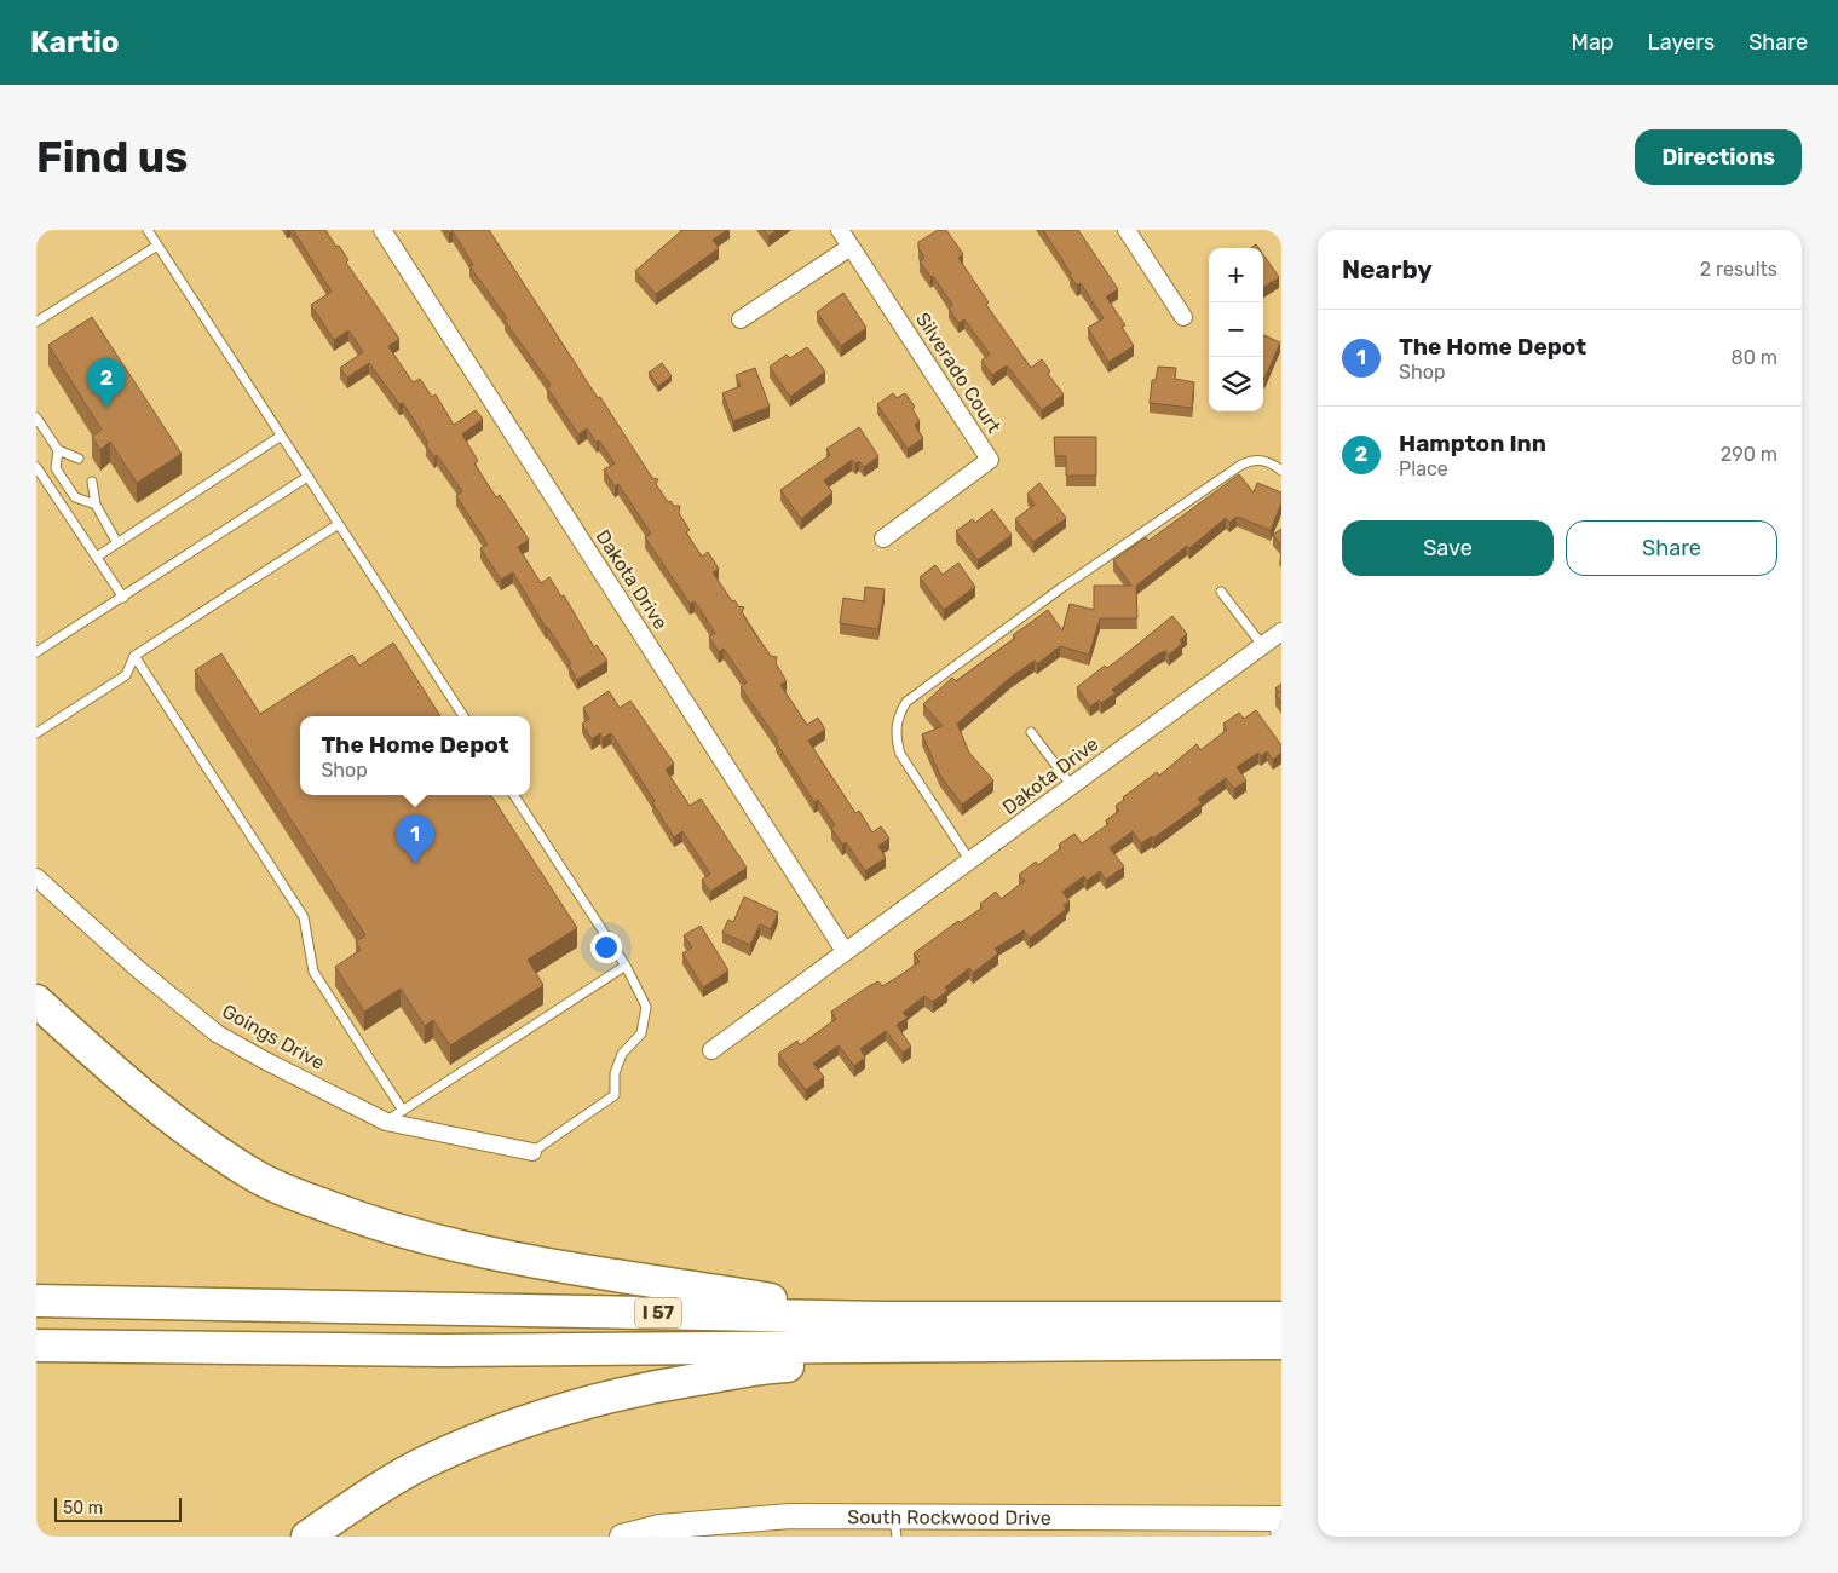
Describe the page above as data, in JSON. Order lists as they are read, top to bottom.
{
  "streets": {
    "highway": ["I 57"],
    "main road": ["South Rockwood Drive"],
    "street": ["Silverado Court", "Dakota Drive", "Goings Drive"]
  },
  "scale_bar": "50 m",
  "page": {
    "header": "Kartio",
    "nav": ["Map", "Layers", "Share"],
    "buttons": [
      "Directions",
      ["Save", "Share"]
    ],
    "title": "Find us",
    "heading": ["Nearby", "2 results"],
    "map_buttons": ["+", "−"],
    "list": [
      {
        "mark": "1",
        "name": "The Home Depot",
        "note": "Shop",
        "value": "80 m"
      },
      {
        "mark": "2",
        "name": "Hampton Inn",
        "note": "Place",
        "value": "290 m"
      }
    ],
    "pins": ["2", "1"],
    "popup": ["The Home Depot", "Shop"],
    "scale": "50 m"
  }
}
